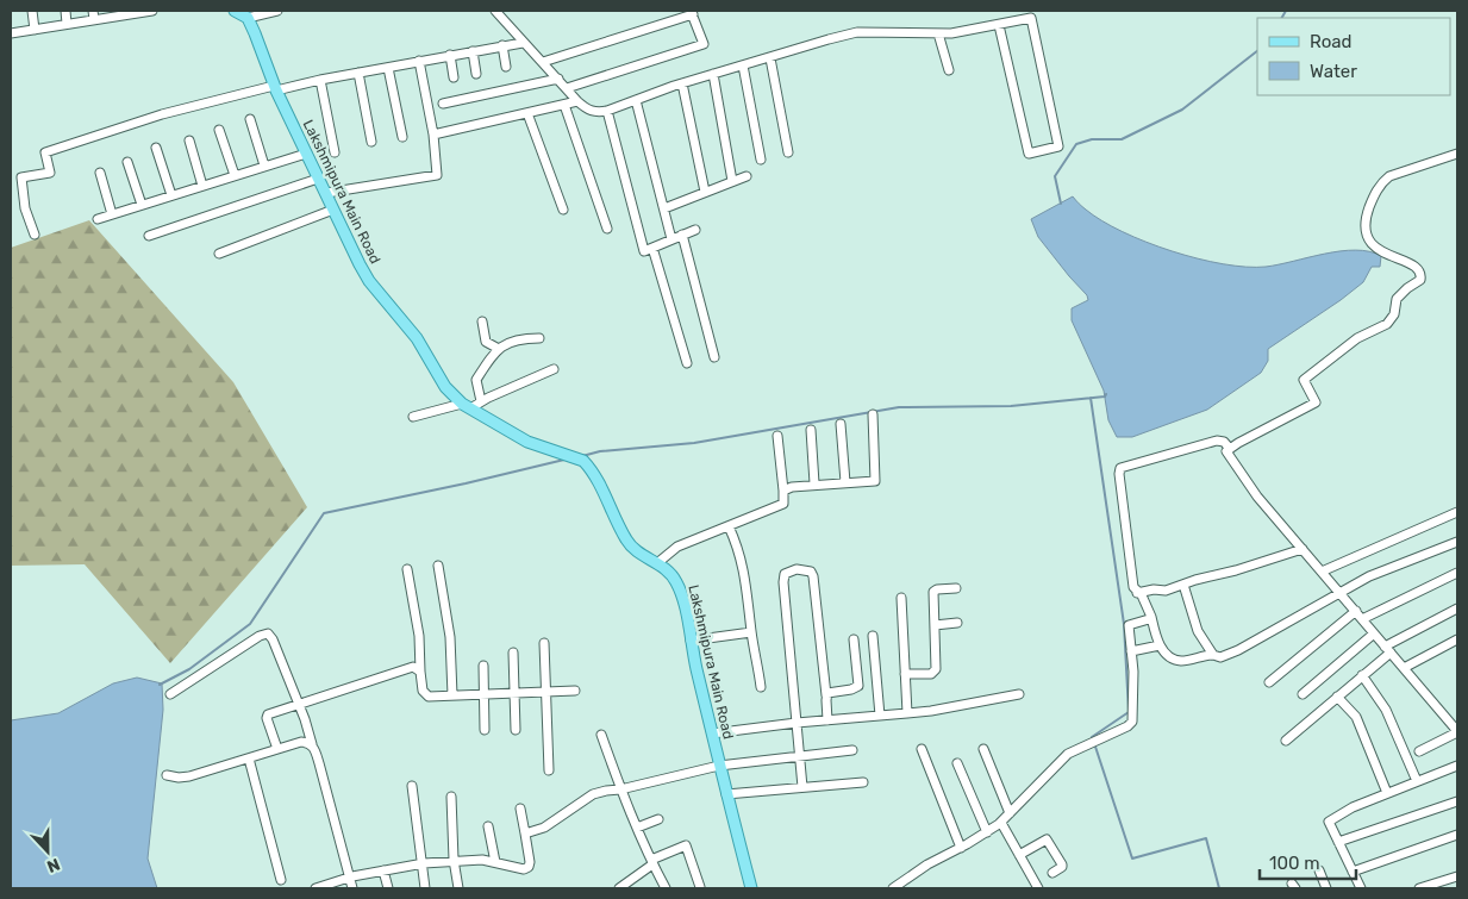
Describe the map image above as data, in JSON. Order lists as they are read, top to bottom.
{
  "streets": {
    "main road": ["Lakshmipura Main Road"]
  },
  "legend": ["Road", "Water"],
  "scale_bar": "100 m",
  "north": "bottom"
}
